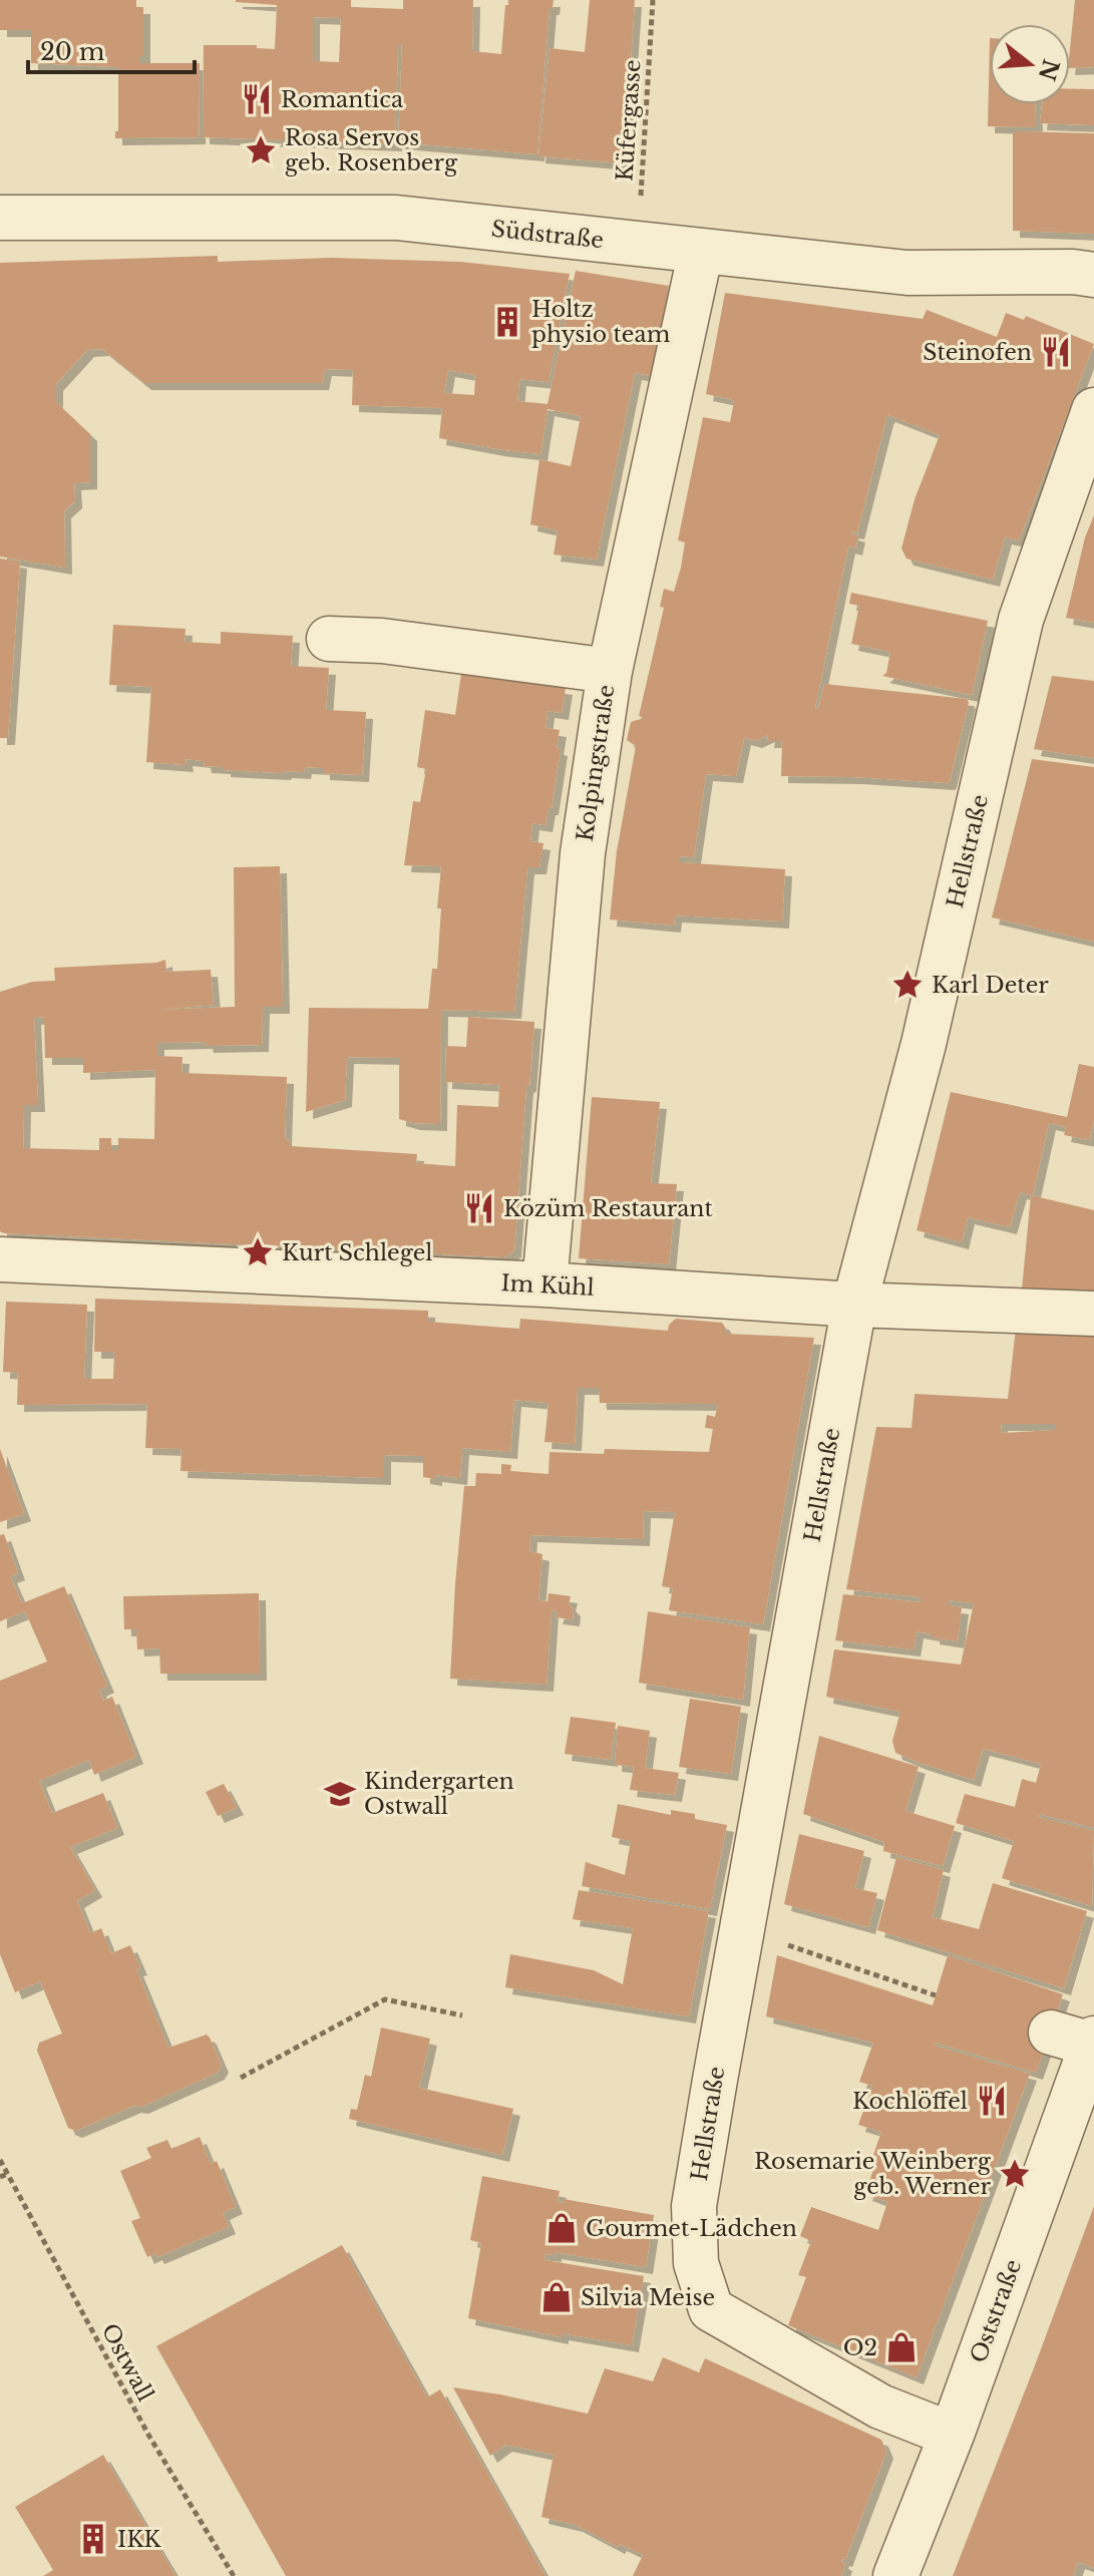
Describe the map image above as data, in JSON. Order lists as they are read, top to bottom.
{
  "streets": {
    "street": [
      "Südstraße",
      "Kolpingstraße",
      "Hellstraße",
      "Im Kühl",
      "Oststraße"
    ],
    "path": ["Küfergasse", "Ostwall"]
  },
  "crossings": [
    ["Küfergasse", "Südstraße"],
    ["Südstraße", "Kolpingstraße"],
    ["Kolpingstraße", "Im Kühl"],
    ["Hellstraße", "Im Kühl"],
    ["Hellstraße", "Oststraße"]
  ],
  "places": {
    "restaurant": [
      "Romantica",
      "Steinofen",
      "Közüm Restaurant",
      "Kochlöffel"
    ],
    "place": [
      "Rosa Servos geb. Rosenberg",
      "Karl Deter",
      "Kurt Schlegel",
      "Rosemarie Weinberg geb. Werner"
    ],
    "building": ["Holtz physio team", "IKK"],
    "school or university": ["Kindergarten Ostwall"],
    "shop": ["Gourmet-Lädchen", "Silvia Meise", "O2"]
  },
  "scale_bar": "20 m",
  "north": "right"
}
